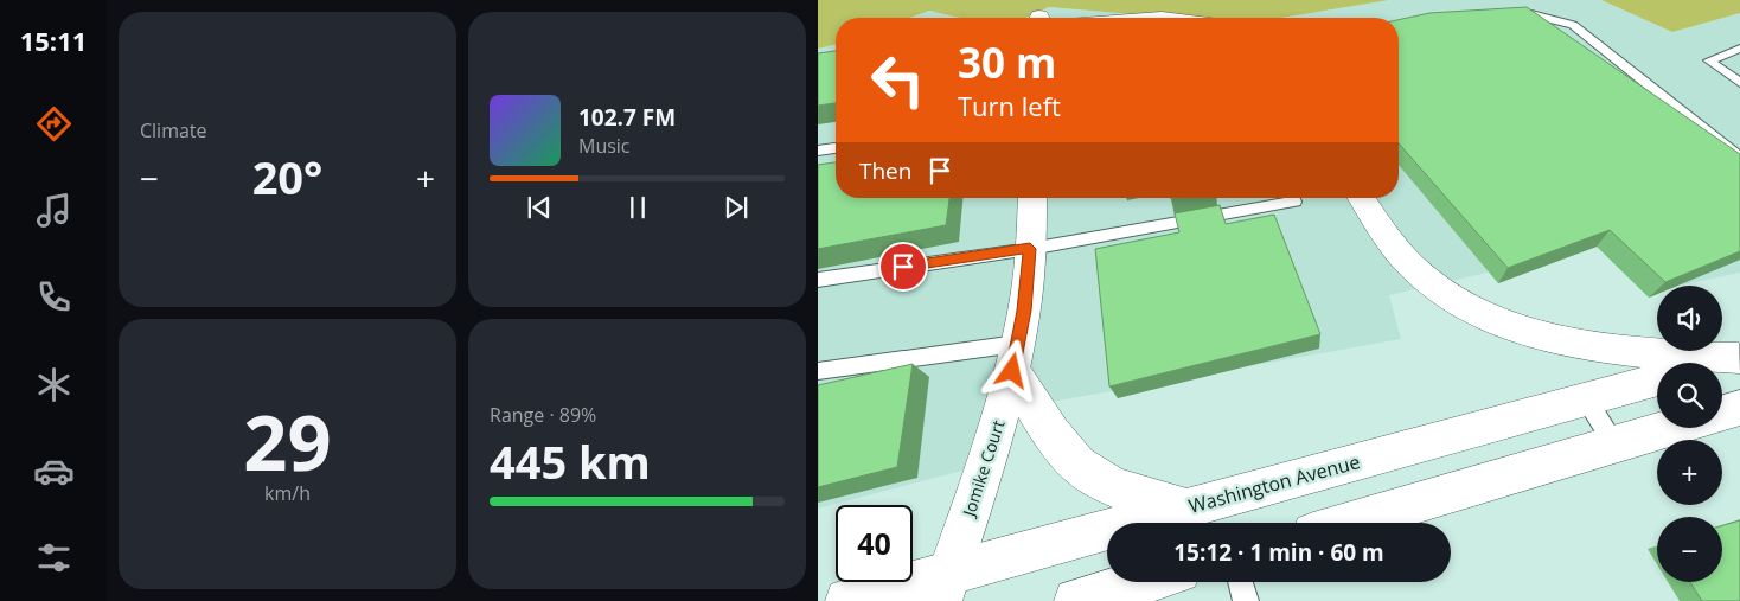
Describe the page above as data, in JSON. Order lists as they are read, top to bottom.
{
  "streets": {
    "main road": ["Jomike Court", "Washington Avenue"]
  },
  "crossings": [
    ["Jomike Court", "Washington Avenue"]
  ],
  "page": {
    "tabs": "15:11",
    "tile": [
      "Climate",
      ["29", "km/h"],
      ["Range · 89%", "445 km"]
    ],
    "turn": ["30 m", "Turn left"],
    "song": ["102.7 FM", "Music"],
    "then": "Then",
    "heat": ["−", "20°", "+"],
    "map_buttons": ["+", "−"],
    "limit": "40",
    "trip": "15:12 · 1 min · 60 m"
  }
}
